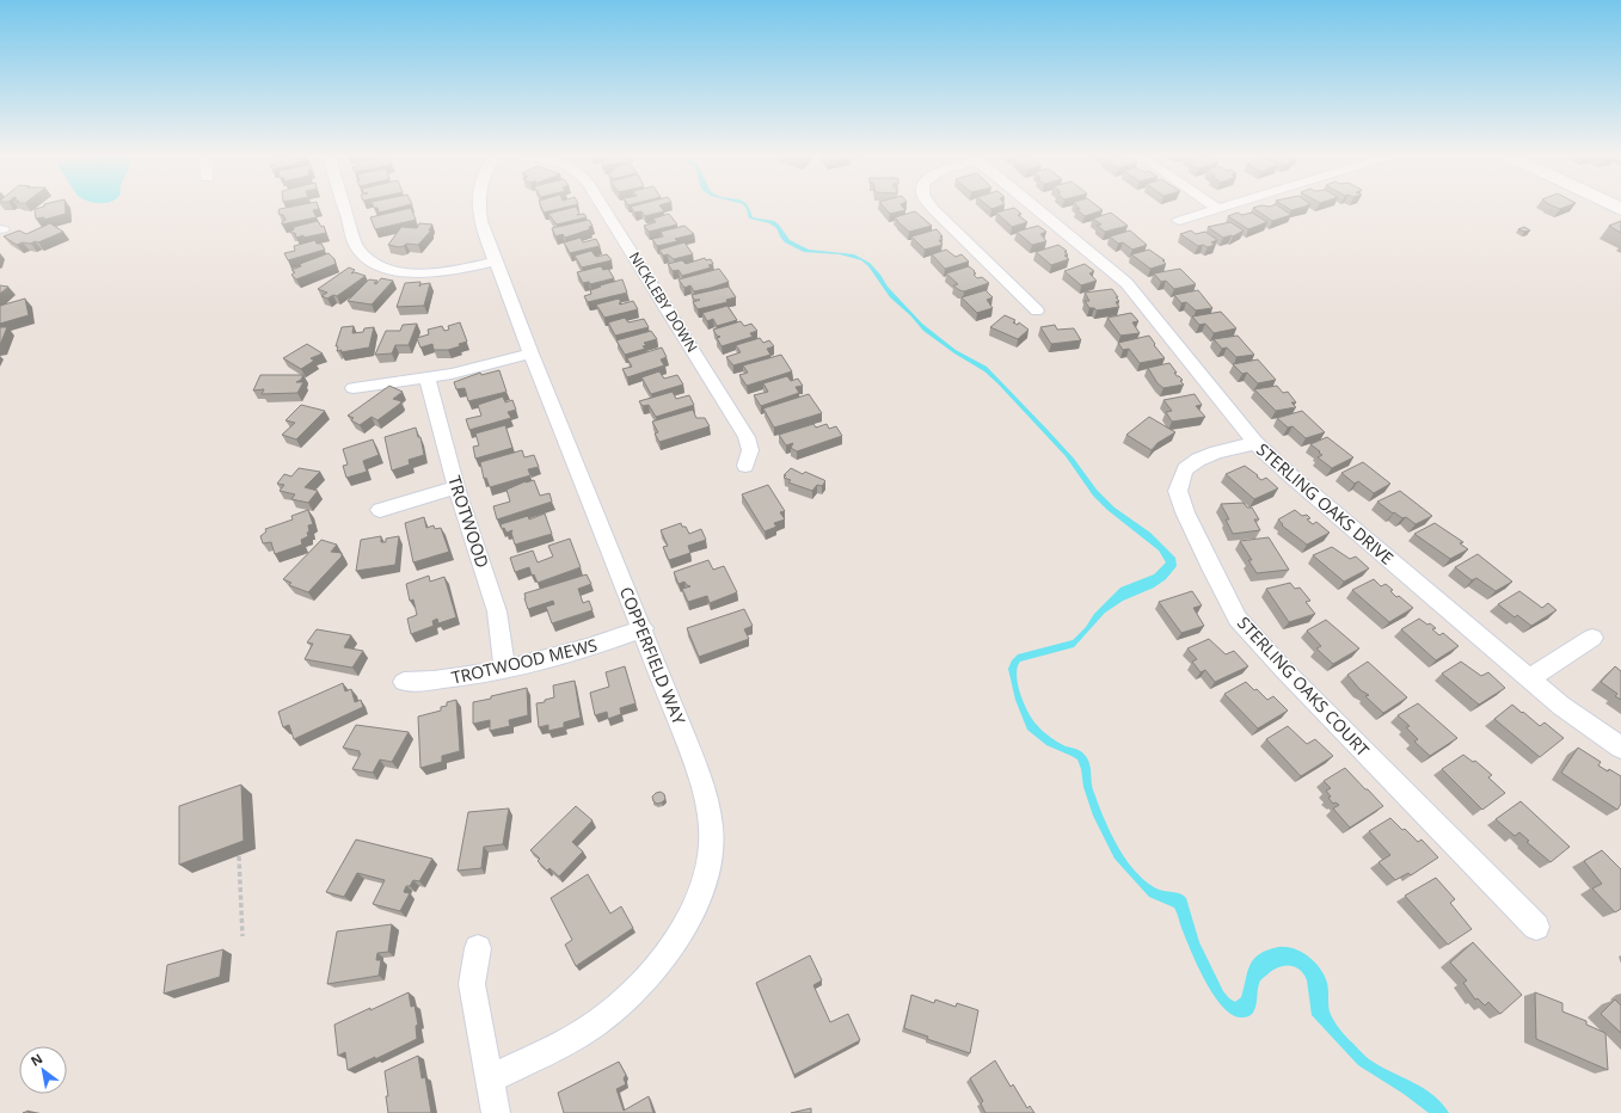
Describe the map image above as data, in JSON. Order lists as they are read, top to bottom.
{
  "streets": {
    "street": [
      "NICKLEBY DOWN",
      "STERLING OAKS DRIVE",
      "TROTWOOD",
      "COPPERFIELD WAY",
      "TROTWOOD MEWS",
      "STERLING OAKS COURT"
    ]
  },
  "crossings": [
    ["STERLING OAKS DRIVE", "STERLING OAKS COURT"],
    ["TROTWOOD", "TROTWOOD MEWS"],
    ["COPPERFIELD WAY", "TROTWOOD MEWS"]
  ],
  "north": "top left"
}
